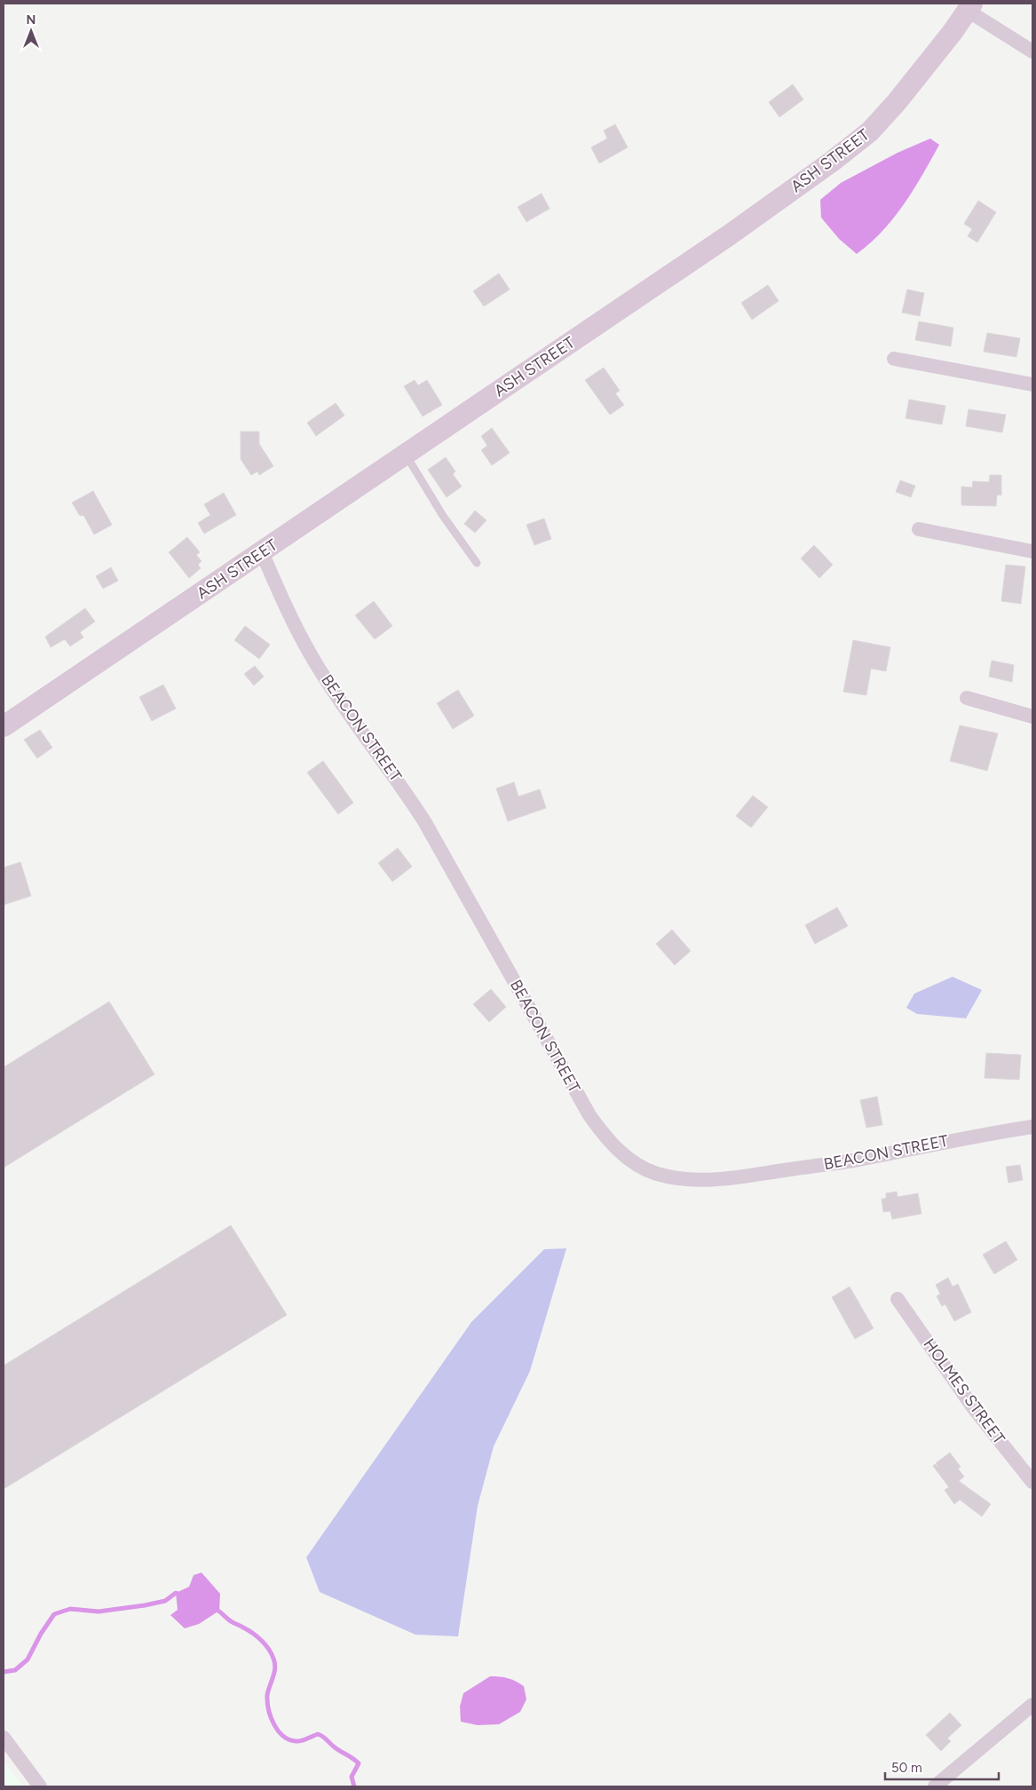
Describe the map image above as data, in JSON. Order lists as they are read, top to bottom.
{
  "streets": {
    "street": ["ASH STREET", "BEACON STREET", "HOLMES STREET"]
  },
  "crossings": [
    ["ASH STREET", "BEACON STREET"]
  ],
  "scale_bar": "50 m",
  "north": "top"
}
